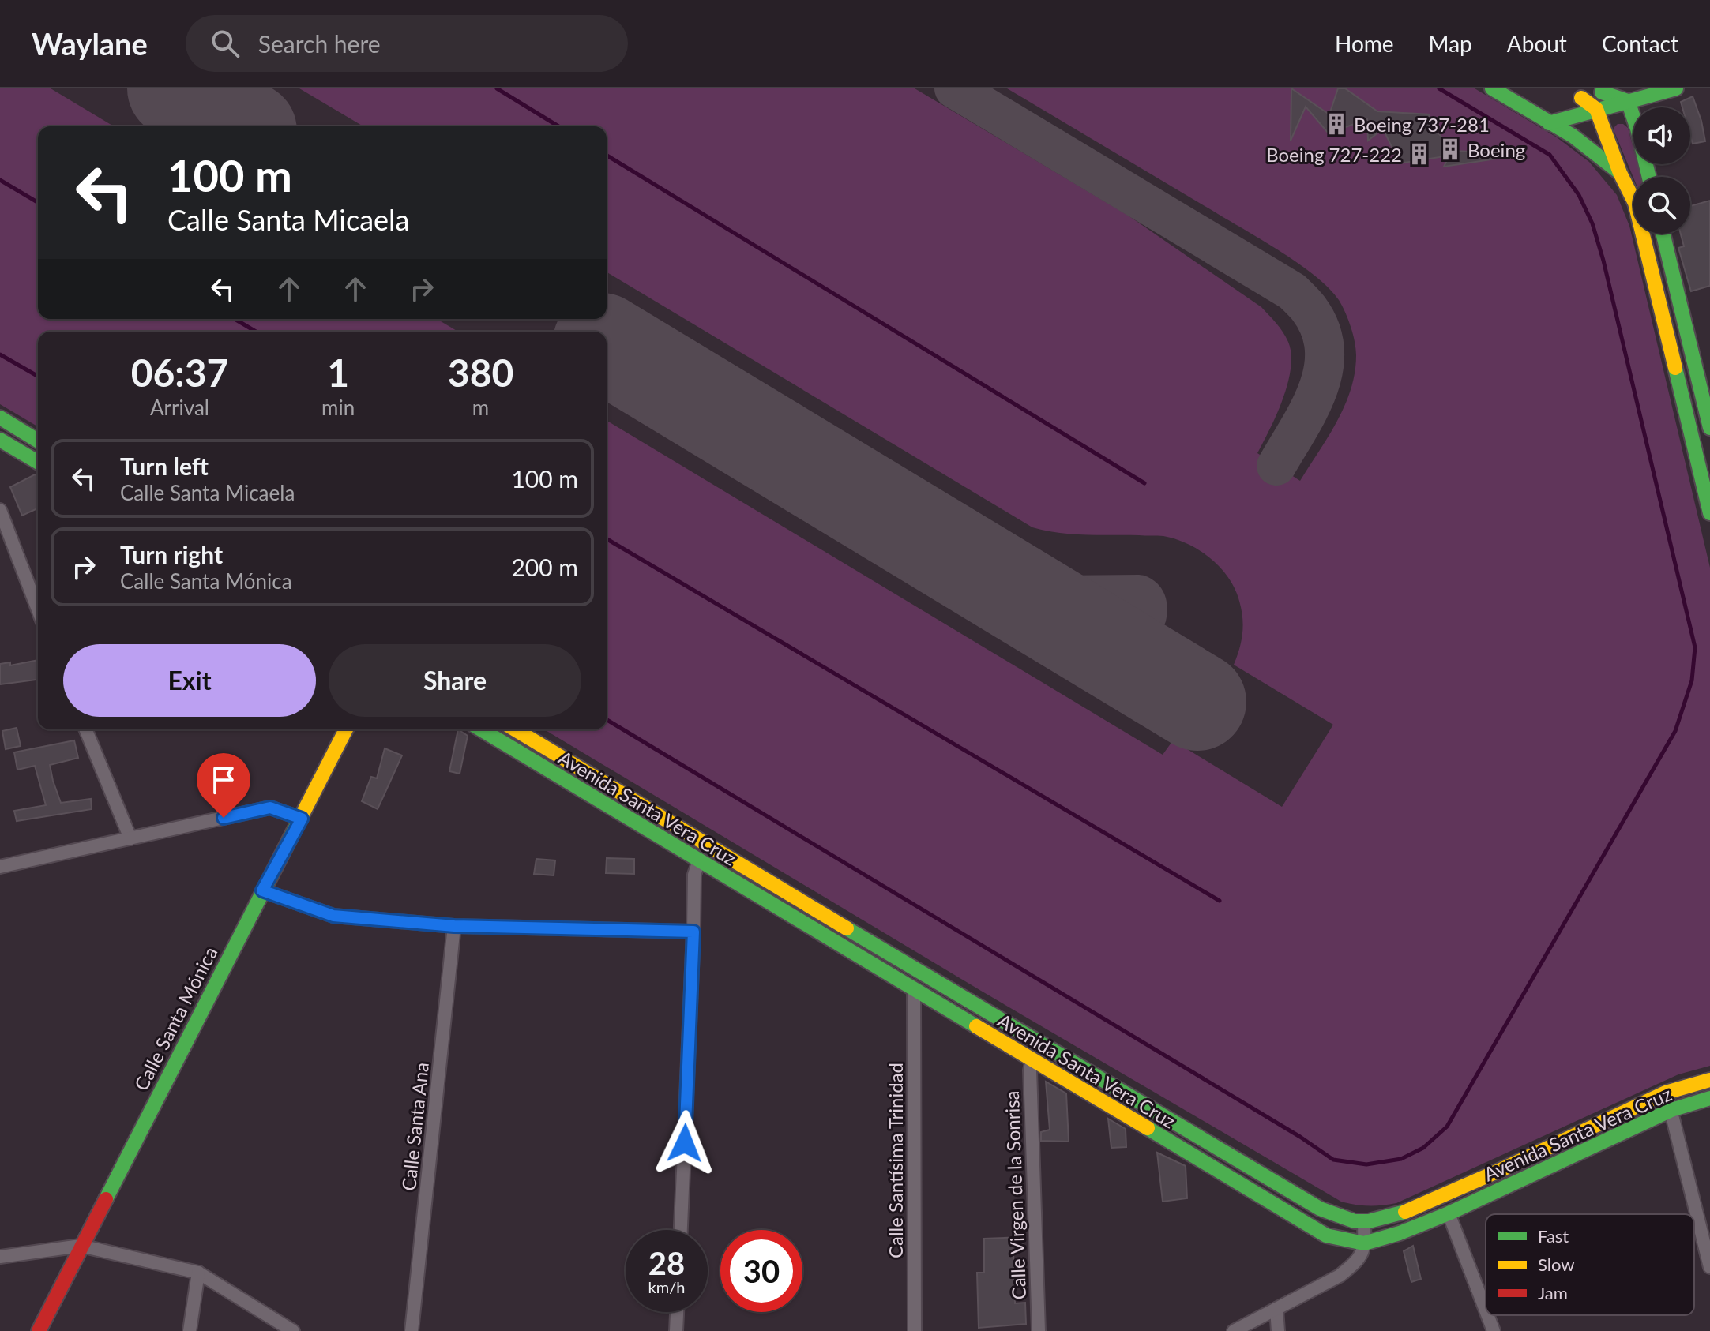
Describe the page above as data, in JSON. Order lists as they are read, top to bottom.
{
  "streets": {
    "main road": ["Avenida Santa Vera Cruz", "Calle Santa Mónica"],
    "street": ["Calle Santa Ana", "Calle Santísima Trinidad", "Calle Virgen de la Sonrisa"]
  },
  "crossings": [
    ["Avenida Santa Vera Cruz", "Calle Santísima Trinidad"],
    ["Avenida Santa Vera Cruz", "Calle Virgen de la Sonrisa"]
  ],
  "places": {
    "building": ["Boeing 737-281", "Boeing", "Boeing 727-222"]
  },
  "legend": ["Fast", "Slow", "Jam"],
  "page": {
    "header": "Waylane",
    "search": "Search here",
    "nav": [
      "Home",
      "Map",
      "About",
      "Contact"
    ],
    "turn": ["100 m", "Calle Santa Micaela"],
    "eta": [
      "06:37",
      "Arrival",
      "1",
      "min",
      "380",
      "m"
    ],
    "list": [
      {
        "name": "Turn left",
        "note": "Calle Santa Micaela",
        "value": "100 m"
      },
      {
        "name": "Turn right",
        "note": "Calle Santa Mónica",
        "value": "200 m"
      }
    ],
    "buttons": ["Exit", "Share"],
    "speed": "28 km/h",
    "limit": "30"
  }
}
